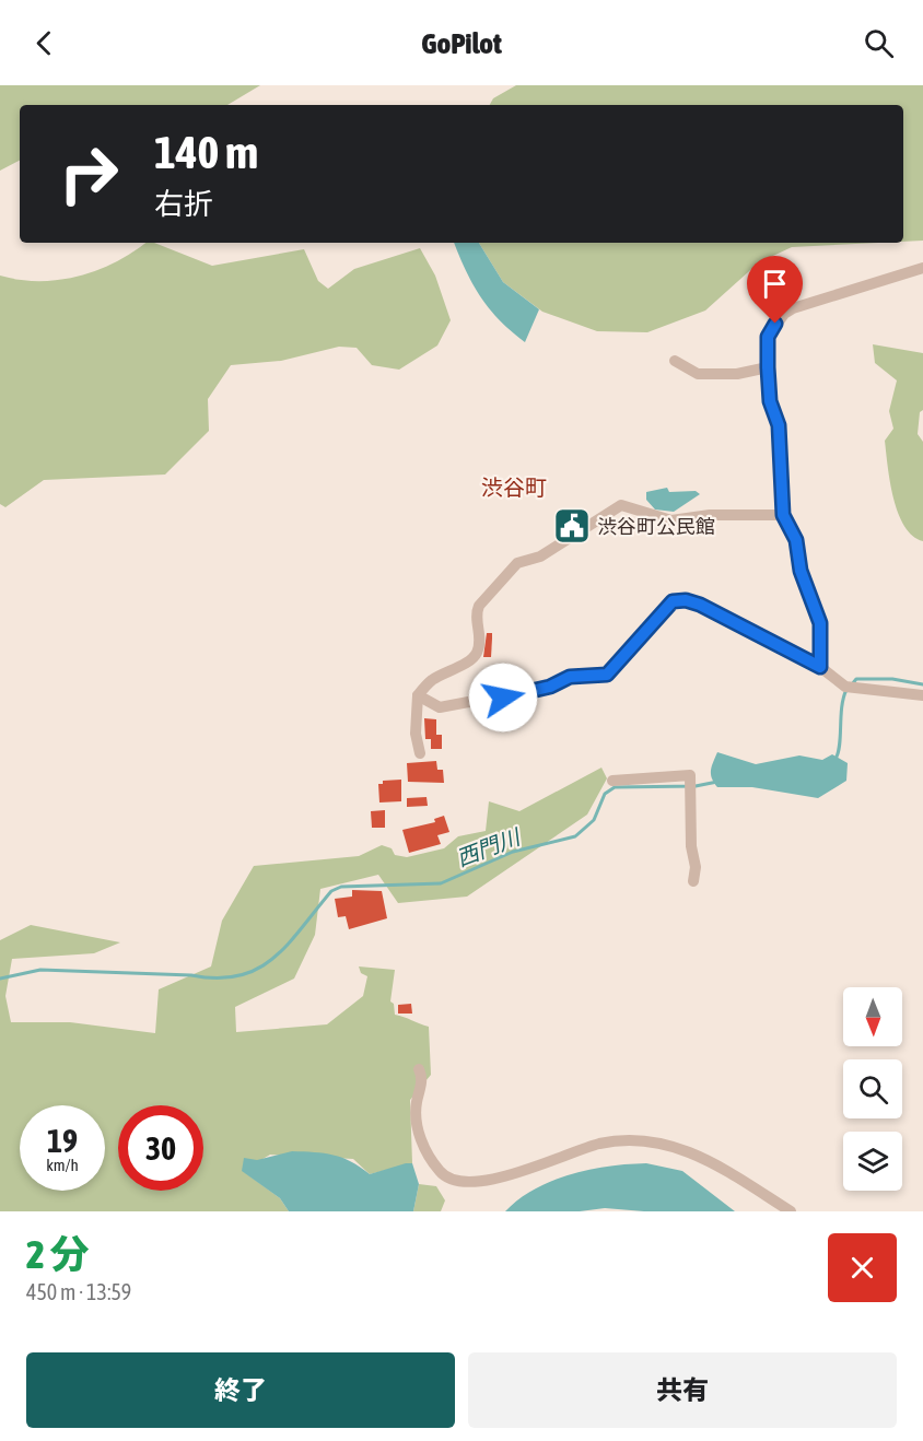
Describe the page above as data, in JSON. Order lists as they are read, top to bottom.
{
  "districts": ["渋谷町"],
  "water": ["西門川"],
  "places": {
    "public building": ["渋谷町公民館"]
  },
  "north": "bottom",
  "page": {
    "header": "GoPilot",
    "turn": ["140 m", "右折"],
    "speed": "19 km/h",
    "limit": "30",
    "heading": ["2 分", "450 m · 13:59"],
    "buttons": ["終了", "共有"]
  }
}
